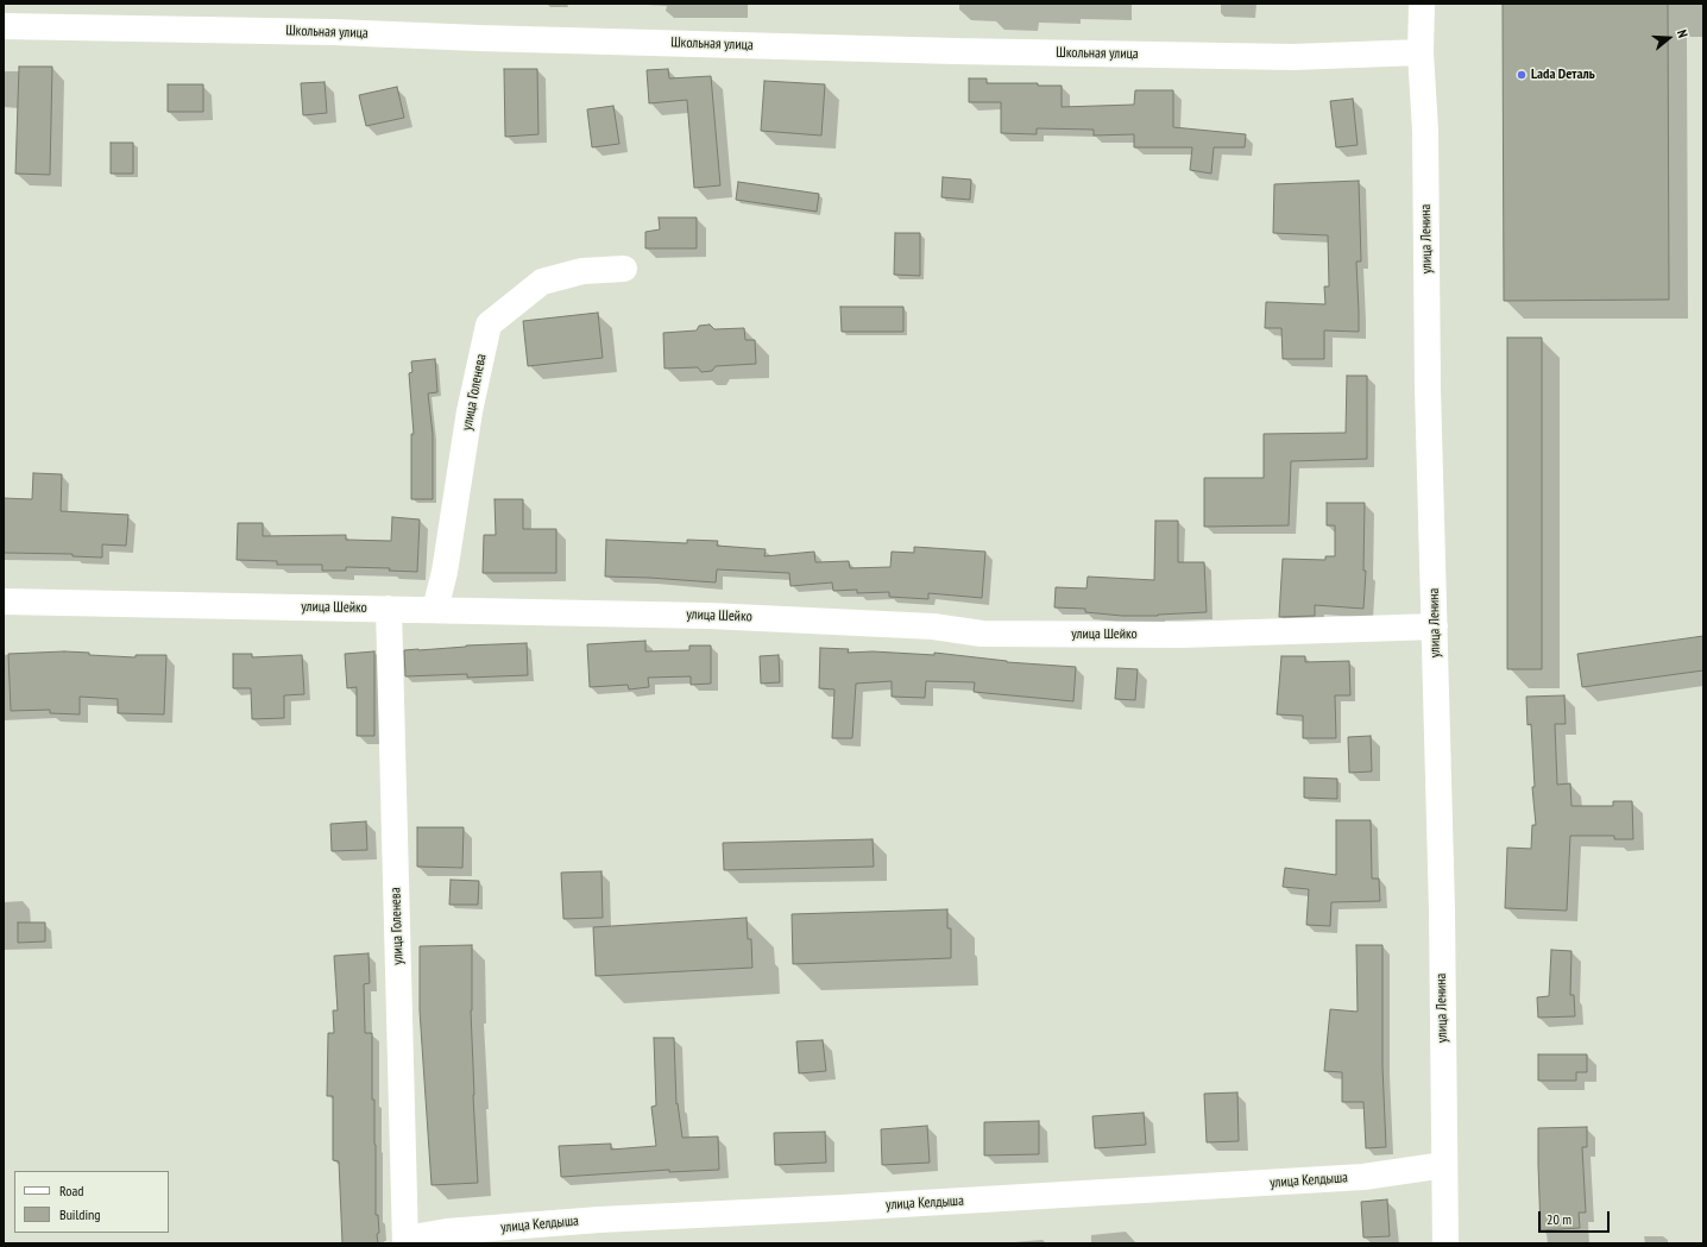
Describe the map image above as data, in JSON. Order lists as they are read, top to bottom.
{
  "streets": {
    "street": [
      "Школьная улица",
      "улица Ленина",
      "улица Голенева",
      "улица Шейко",
      "улица Келдыша"
    ]
  },
  "crossings": [
    ["Школьная улица", "улица Ленина"],
    ["улица Ленина", "улица Шейко"],
    ["улица Ленина", "улица Келдыша"],
    ["улица Голенева", "улица Шейко"],
    ["улица Голенева", "улица Келдыша"]
  ],
  "places": ["Lada Dеталь"],
  "legend": ["Road", "Building"],
  "scale_bar": "20 m",
  "north": "right"
}
